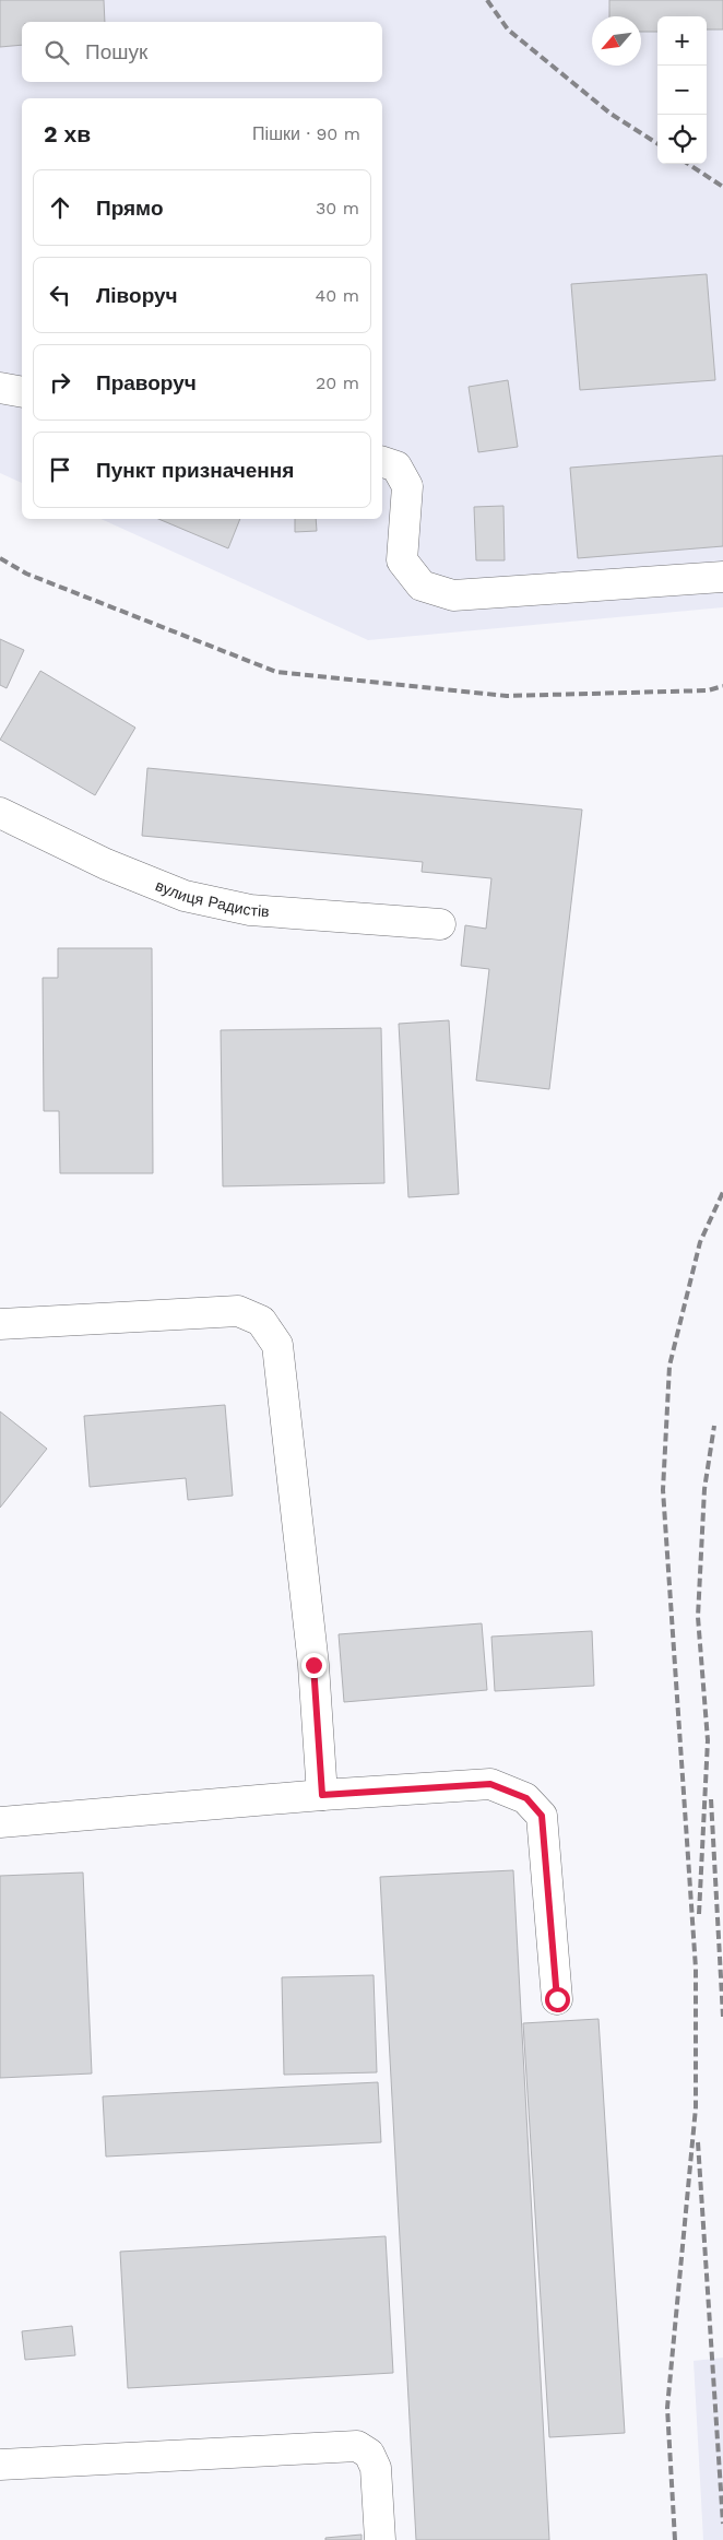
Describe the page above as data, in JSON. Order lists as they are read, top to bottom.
{
  "streets": {
    "street": ["вулиця Радистів"]
  },
  "north": "bottom left",
  "page": {
    "map_buttons": ["+", "−"],
    "search": "Пошук",
    "heading": ["2 хв", "Пішки · 90 m"],
    "list": [
      ["Прямо", "30 m"],
      ["Ліворуч", "40 m"],
      ["Праворуч", "20 m"],
      "Пункт призначення"
    ]
  }
}
